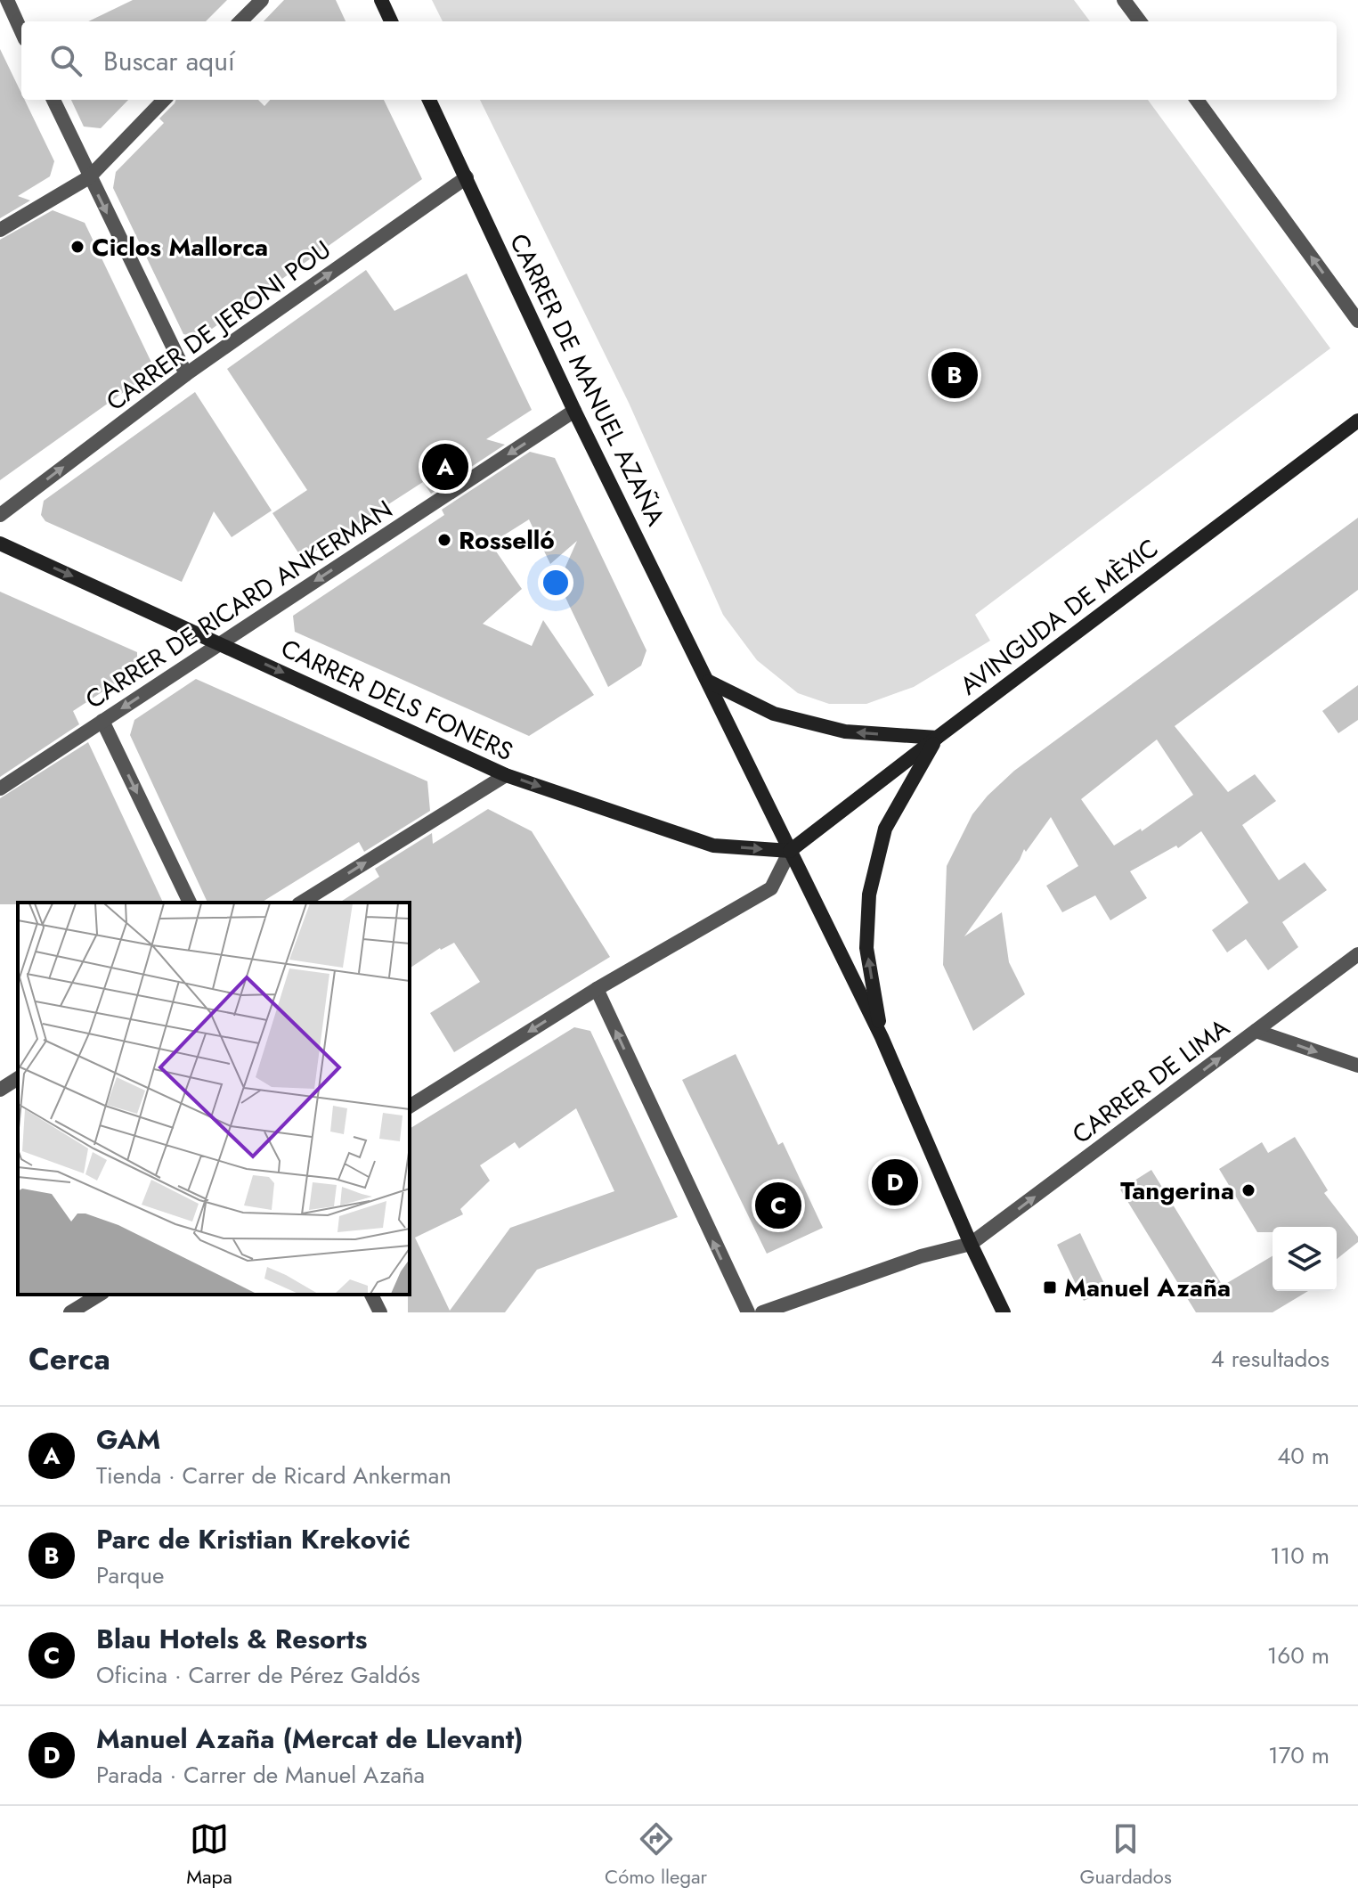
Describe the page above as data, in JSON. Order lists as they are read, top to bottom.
{
  "streets": {
    "street": [
      "CARRER DE JERONI POU",
      "CARRER DE MANUEL AZAÑA",
      "CARRER DE RICARD ANKERMAN",
      "AVINGUDA DE MÈXIC",
      "CARRER DELS FONERS",
      "CARRER DE LIMA"
    ]
  },
  "crossings": [
    ["CARRER DE JERONI POU", "CARRER DE MANUEL AZAÑA"],
    ["CARRER DE MANUEL AZAÑA", "CARRER DE RICARD ANKERMAN"],
    ["CARRER DE MANUEL AZAÑA", "AVINGUDA DE MÈXIC"],
    ["CARRER DE MANUEL AZAÑA", "CARRER DELS FONERS"],
    ["CARRER DE MANUEL AZAÑA", "CARRER DE LIMA"],
    ["CARRER DE RICARD ANKERMAN", "CARRER DELS FONERS"],
    ["AVINGUDA DE MÈXIC", "CARRER DELS FONERS"]
  ],
  "one_way": [
    "CARRER DE JERONI POU",
    "CARRER DE RICARD ANKERMAN",
    "CARRER DELS FONERS",
    "CARRER DE LIMA"
  ],
  "places": {
    "other": ["Ciclos Mallorca", "Rosselló", "Tangerina"],
    "transit": ["Manuel Azaña"]
  },
  "page": {
    "search": "Buscar aquí",
    "pins": [
      "B",
      "A",
      "D",
      "C"
    ],
    "heading": ["Cerca", "4 resultados"],
    "list": [
      {
        "mark": "A",
        "name": "GAM",
        "note": "Tienda · Carrer de Ricard Ankerman",
        "value": "40 m"
      },
      {
        "mark": "B",
        "name": "Parc de Kristian Kreković",
        "note": "Parque",
        "value": "110 m"
      },
      {
        "mark": "C",
        "name": "Blau Hotels & Resorts",
        "note": "Oficina · Carrer de Pérez Galdós",
        "value": "160 m"
      },
      {
        "mark": "D",
        "name": "Manuel Azaña (Mercat de Llevant)",
        "note": "Parada · Carrer de Manuel Azaña",
        "value": "170 m"
      }
    ],
    "nav": ["Mapa", "Cómo llegar", "Guardados"]
  }
}
